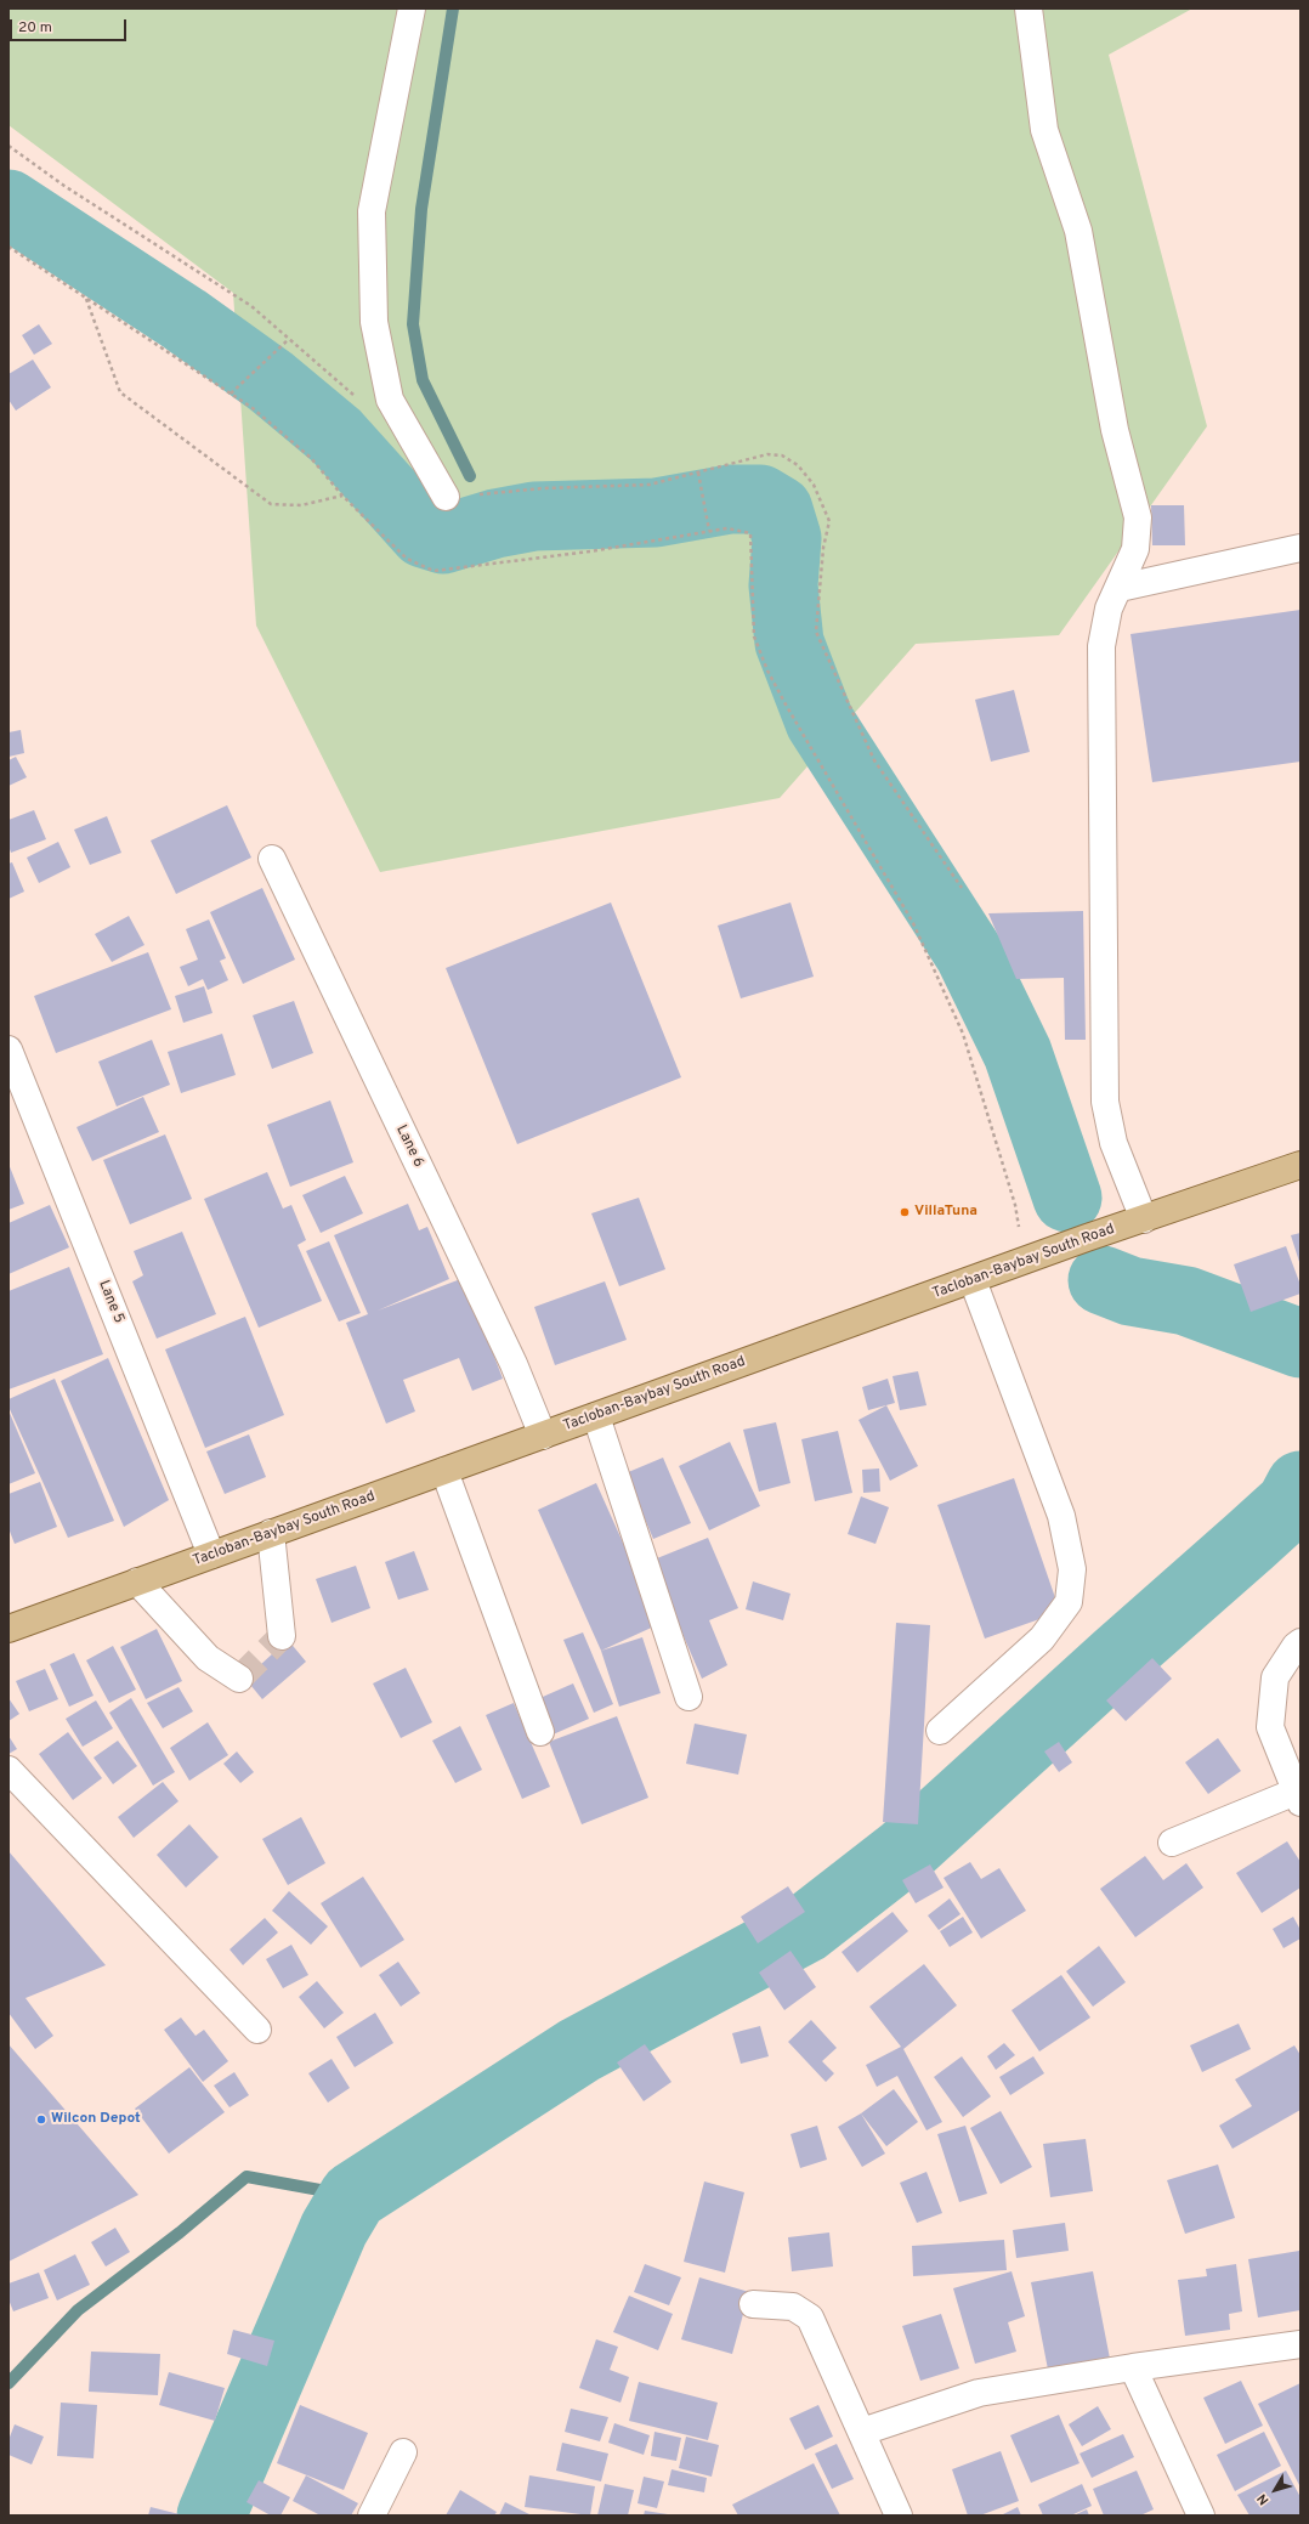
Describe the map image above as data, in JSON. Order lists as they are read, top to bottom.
{
  "streets": {
    "main road": ["Tacloban-Baybay South Road"],
    "street": ["Lane 6", "Lane 5"]
  },
  "crossings": [
    ["Lane 6", "Tacloban-Baybay South Road"],
    ["Tacloban-Baybay South Road", "Lane 5"]
  ],
  "places": ["VillaTuna", "Wilcon Depot"],
  "scale_bar": "20 m",
  "north": "bottom left"
}
